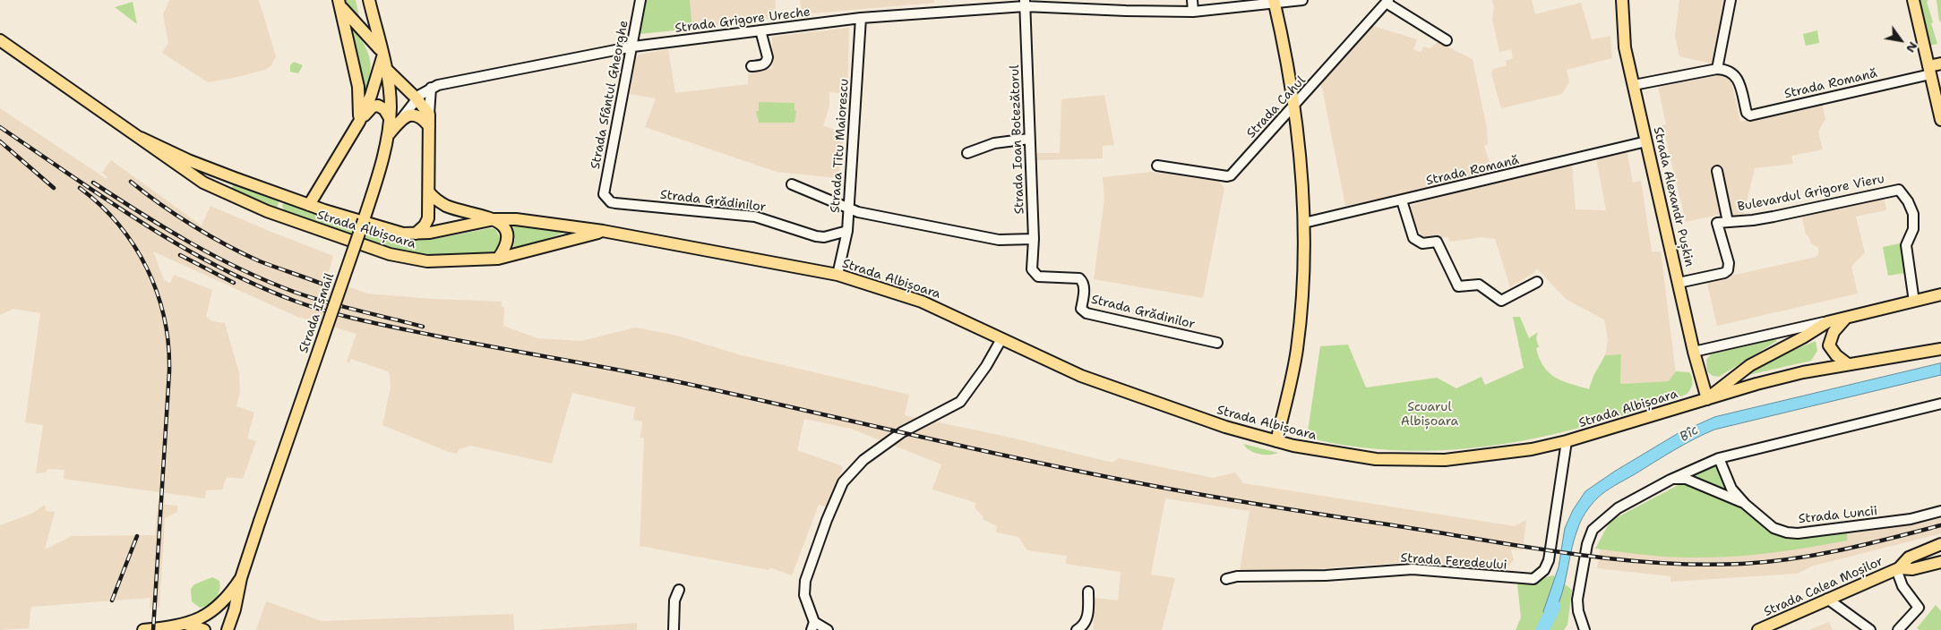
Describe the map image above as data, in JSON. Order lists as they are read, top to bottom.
{
  "streets": {
    "main road": [
      "Strada Alexandr Pușkin",
      "Strada Albișoara",
      "Strada Ismail",
      "Strada Calea Moșilor"
    ],
    "street": [
      "Strada Grigore Ureche",
      "Strada Romană",
      "Strada Sfântul Gheorghe",
      "Strada Cahul",
      "Strada Ioan Botezătorul",
      "Strada Titu Maiorescu",
      "Bulevardul Grigore Vieru",
      "Strada Grădinilor",
      "Strada Luncii",
      "Strada Feredeului"
    ]
  },
  "crossings": [
    ["Strada Grigore Ureche", "Strada Sfântul Gheorghe"],
    ["Strada Grigore Ureche", "Strada Ioan Botezătorul"],
    ["Strada Grigore Ureche", "Strada Titu Maiorescu"],
    ["Strada Grigore Ureche", "Strada Ismail"],
    ["Strada Romană", "Strada Alexandr Pușkin"],
    ["Strada Sfântul Gheorghe", "Strada Grădinilor"],
    ["Strada Ioan Botezătorul", "Strada Grădinilor"],
    ["Strada Titu Maiorescu", "Strada Grădinilor"],
    ["Strada Titu Maiorescu", "Strada Albișoara"],
    ["Bulevardul Grigore Vieru", "Strada Alexandr Pușkin"],
    ["Strada Alexandr Pușkin", "Strada Albișoara"],
    ["Strada Albișoara", "Strada Feredeului"]
  ],
  "water": ["Bîc"],
  "parks": ["Scuarul Albișoara"],
  "north": "bottom right"
}
